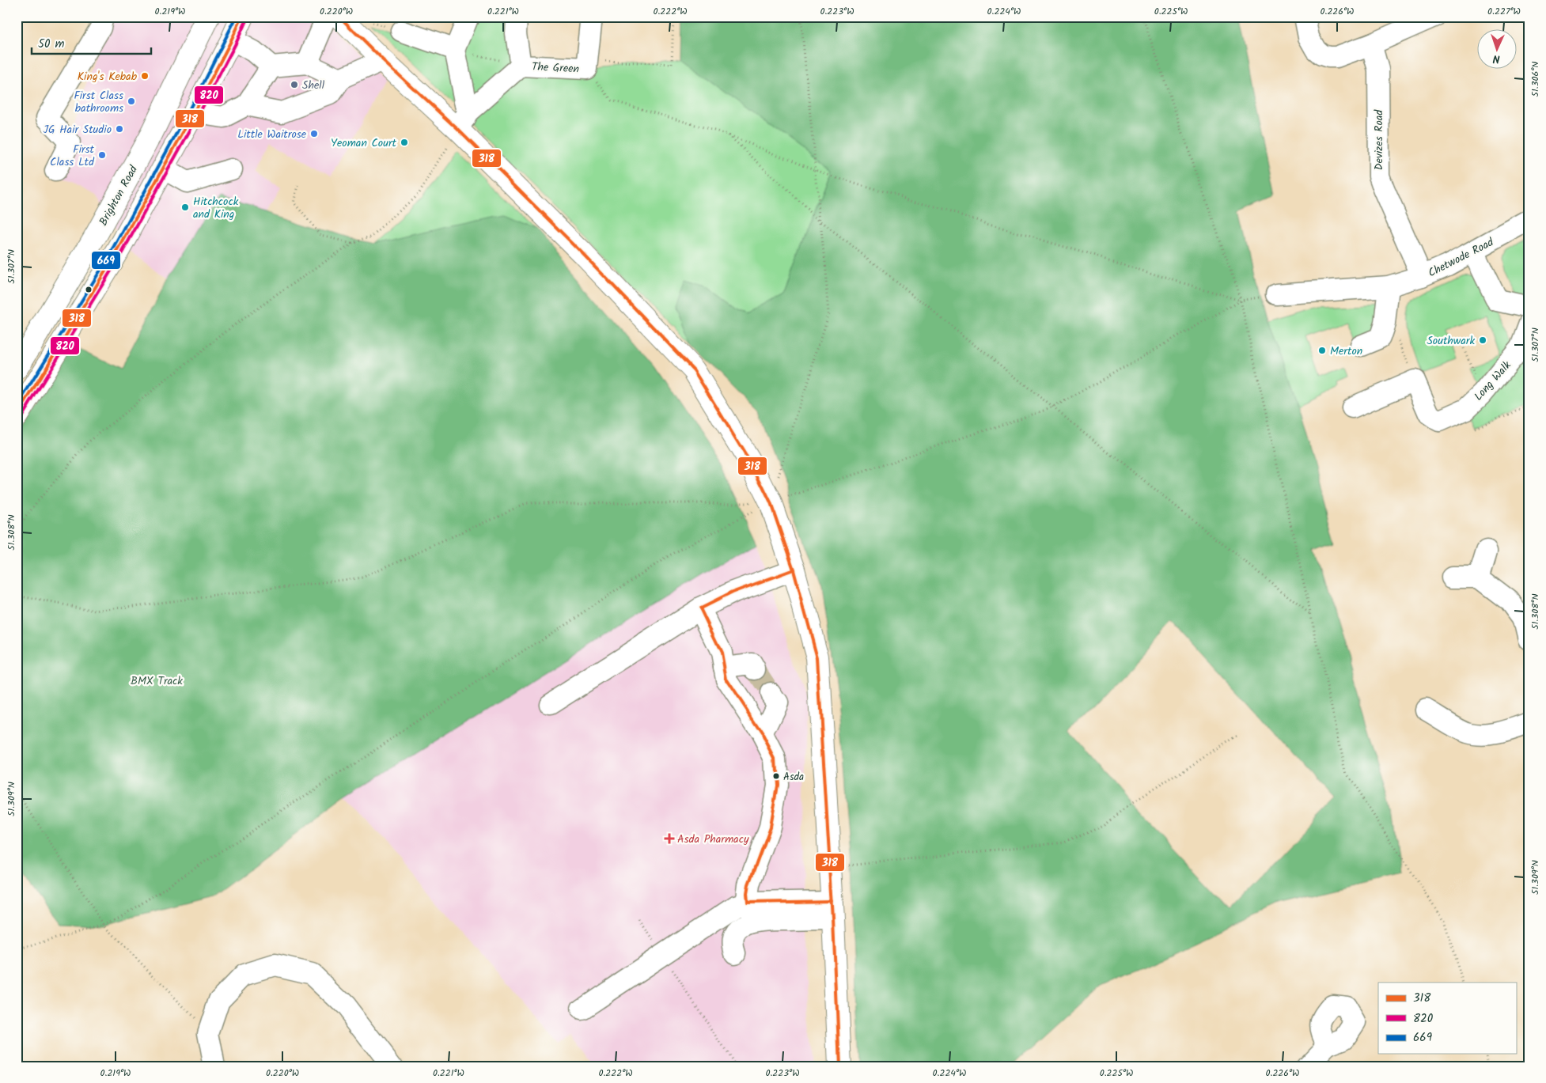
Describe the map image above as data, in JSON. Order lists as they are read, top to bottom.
{
  "streets": {
    "highway": ["Brighton Road"],
    "street": [
      "The Green",
      "Devizes Road",
      "Chetwode Road",
      "Long Walk"
    ]
  },
  "crossings": [
    ["Devizes Road", "Chetwode Road"]
  ],
  "parks": ["BMX Track"],
  "places": {
    "other": [
      "King's Kebab",
      "Shell",
      "First Class bathrooms",
      "JG Hair Studio",
      "Little Waitrose",
      "Yeoman Court",
      "First Class Ltd",
      "Hitchcock and King",
      "Southwark",
      "Merton",
      "Asda"
    ],
    "health": ["Asda Pharmacy"]
  },
  "lines": ["transit line 318", "transit line 669", "transit line 820"],
  "legend": ["318", "820", "669"],
  "scale_bar": "50 m",
  "north": "bottom",
  "coordinates": [
    "0.219°W",
    "0.220°W",
    "0.221°W",
    "0.222°W",
    "0.223°W",
    "0.224°W",
    "0.225°W",
    "0.226°W",
    "0.227°W",
    "51.306°N",
    "51.307°N",
    "51.308°N",
    "51.309°N"
  ]
}
